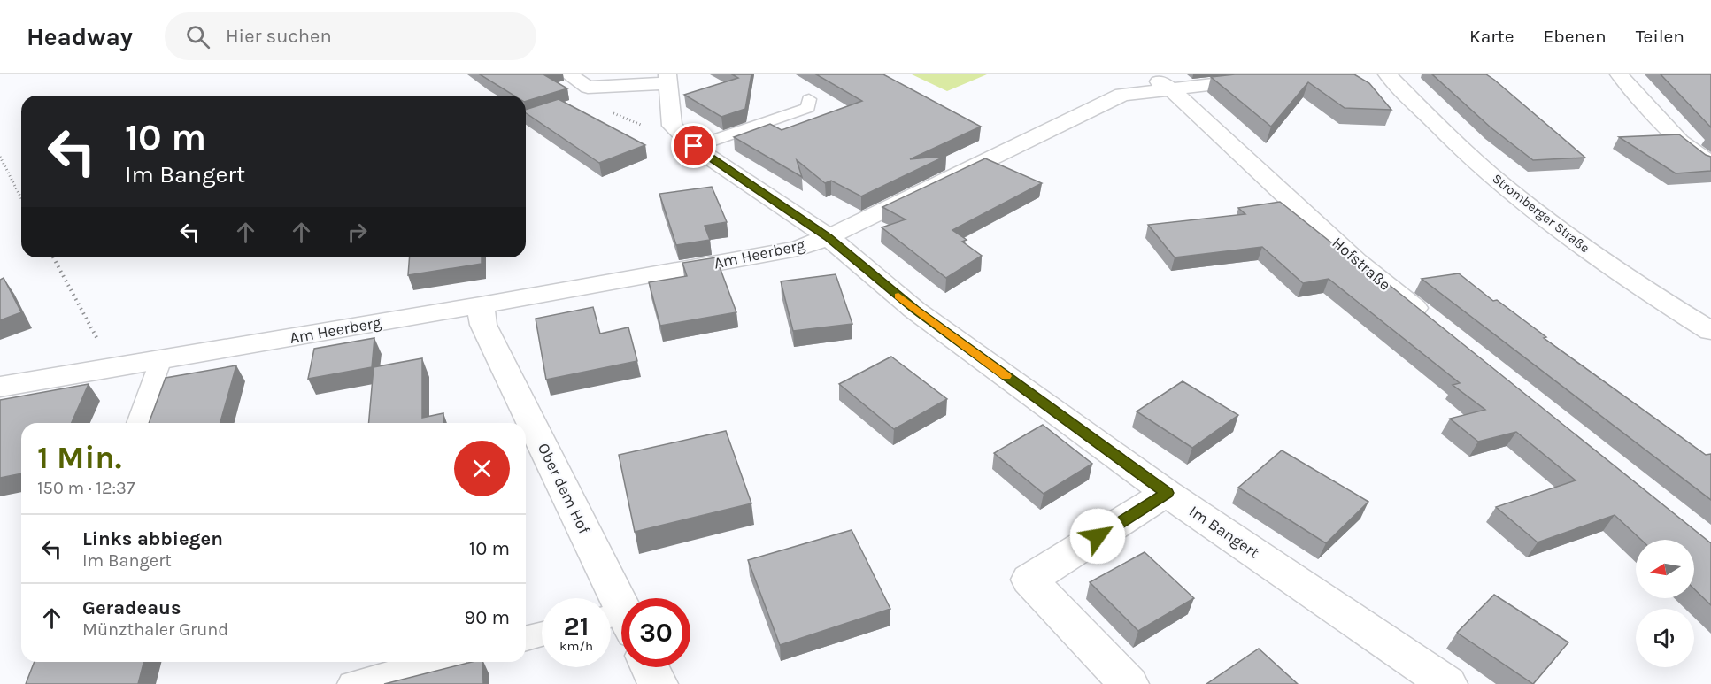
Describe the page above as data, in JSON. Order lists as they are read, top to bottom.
{
  "streets": {
    "street": [
      "Stromberger Straße",
      "Am Heerberg",
      "Hofstraße",
      "Ober dem Hof",
      "Im Bangert"
    ]
  },
  "crossings": [
    ["Am Heerberg", "Hofstraße"],
    ["Am Heerberg", "Ober dem Hof"],
    ["Am Heerberg", "Im Bangert"]
  ],
  "north": "left",
  "page": {
    "header": "Headway",
    "search": "Hier suchen",
    "nav": ["Karte", "Ebenen", "Teilen"],
    "turn": ["10 m", "Im Bangert"],
    "heading": ["1 Min.", "150 m · 12:37"],
    "list": [
      {
        "name": "Links abbiegen",
        "note": "Im Bangert",
        "value": "10 m"
      },
      {
        "name": "Geradeaus",
        "note": "Münzthaler Grund",
        "value": "90 m"
      }
    ],
    "speed": "21 km/h",
    "limit": "30"
  }
}
